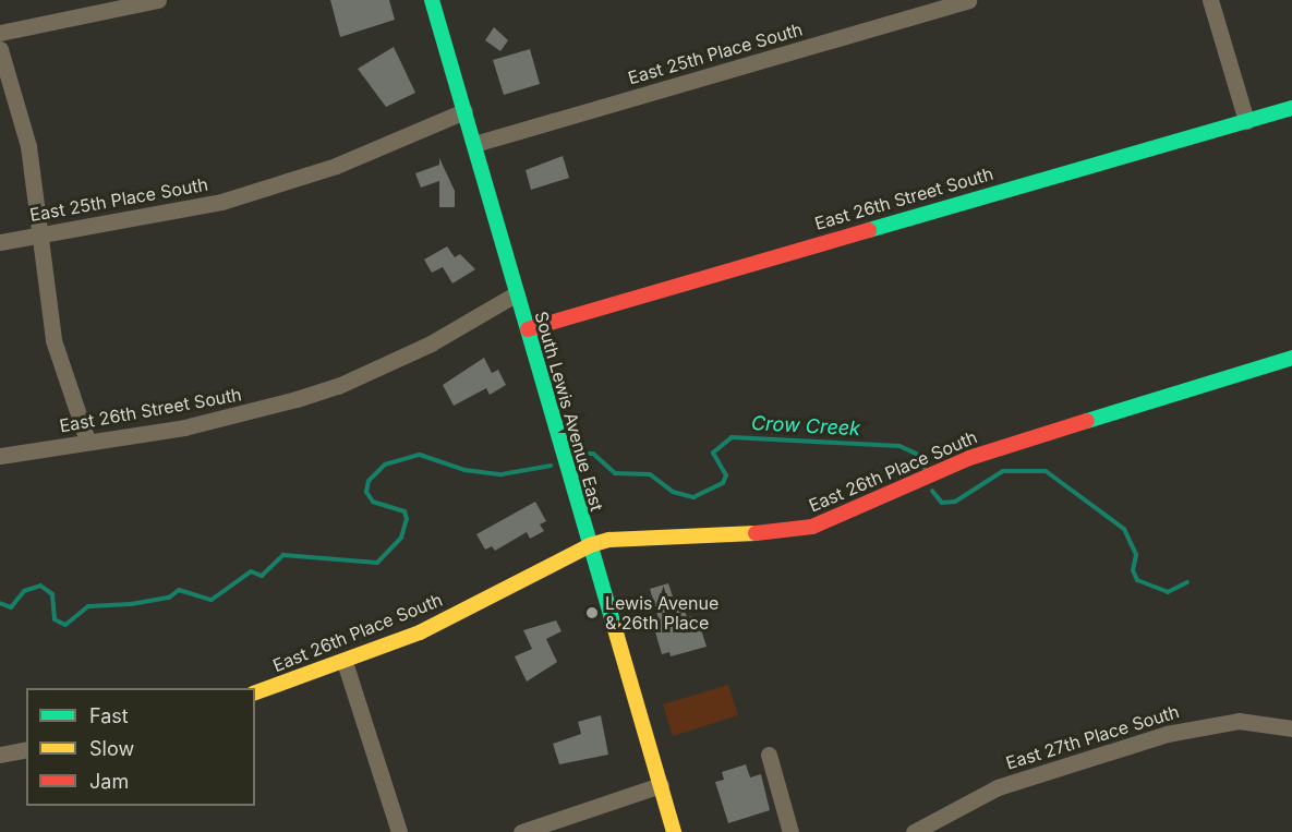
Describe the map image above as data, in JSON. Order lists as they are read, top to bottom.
{
  "streets": {
    "street": [
      "East 25th Place South",
      "East 26th Street South",
      "South Lewis Avenue East",
      "East 26th Place South",
      "East 27th Place South"
    ]
  },
  "crossings": [
    ["East 25th Place South", "South Lewis Avenue East"],
    ["East 26th Street South", "South Lewis Avenue East"],
    ["South Lewis Avenue East", "East 26th Place South"]
  ],
  "water": ["Crow Creek"],
  "places": ["Lewis Avenue & 26th Place"],
  "legend": ["Fast", "Slow", "Jam"]
}
